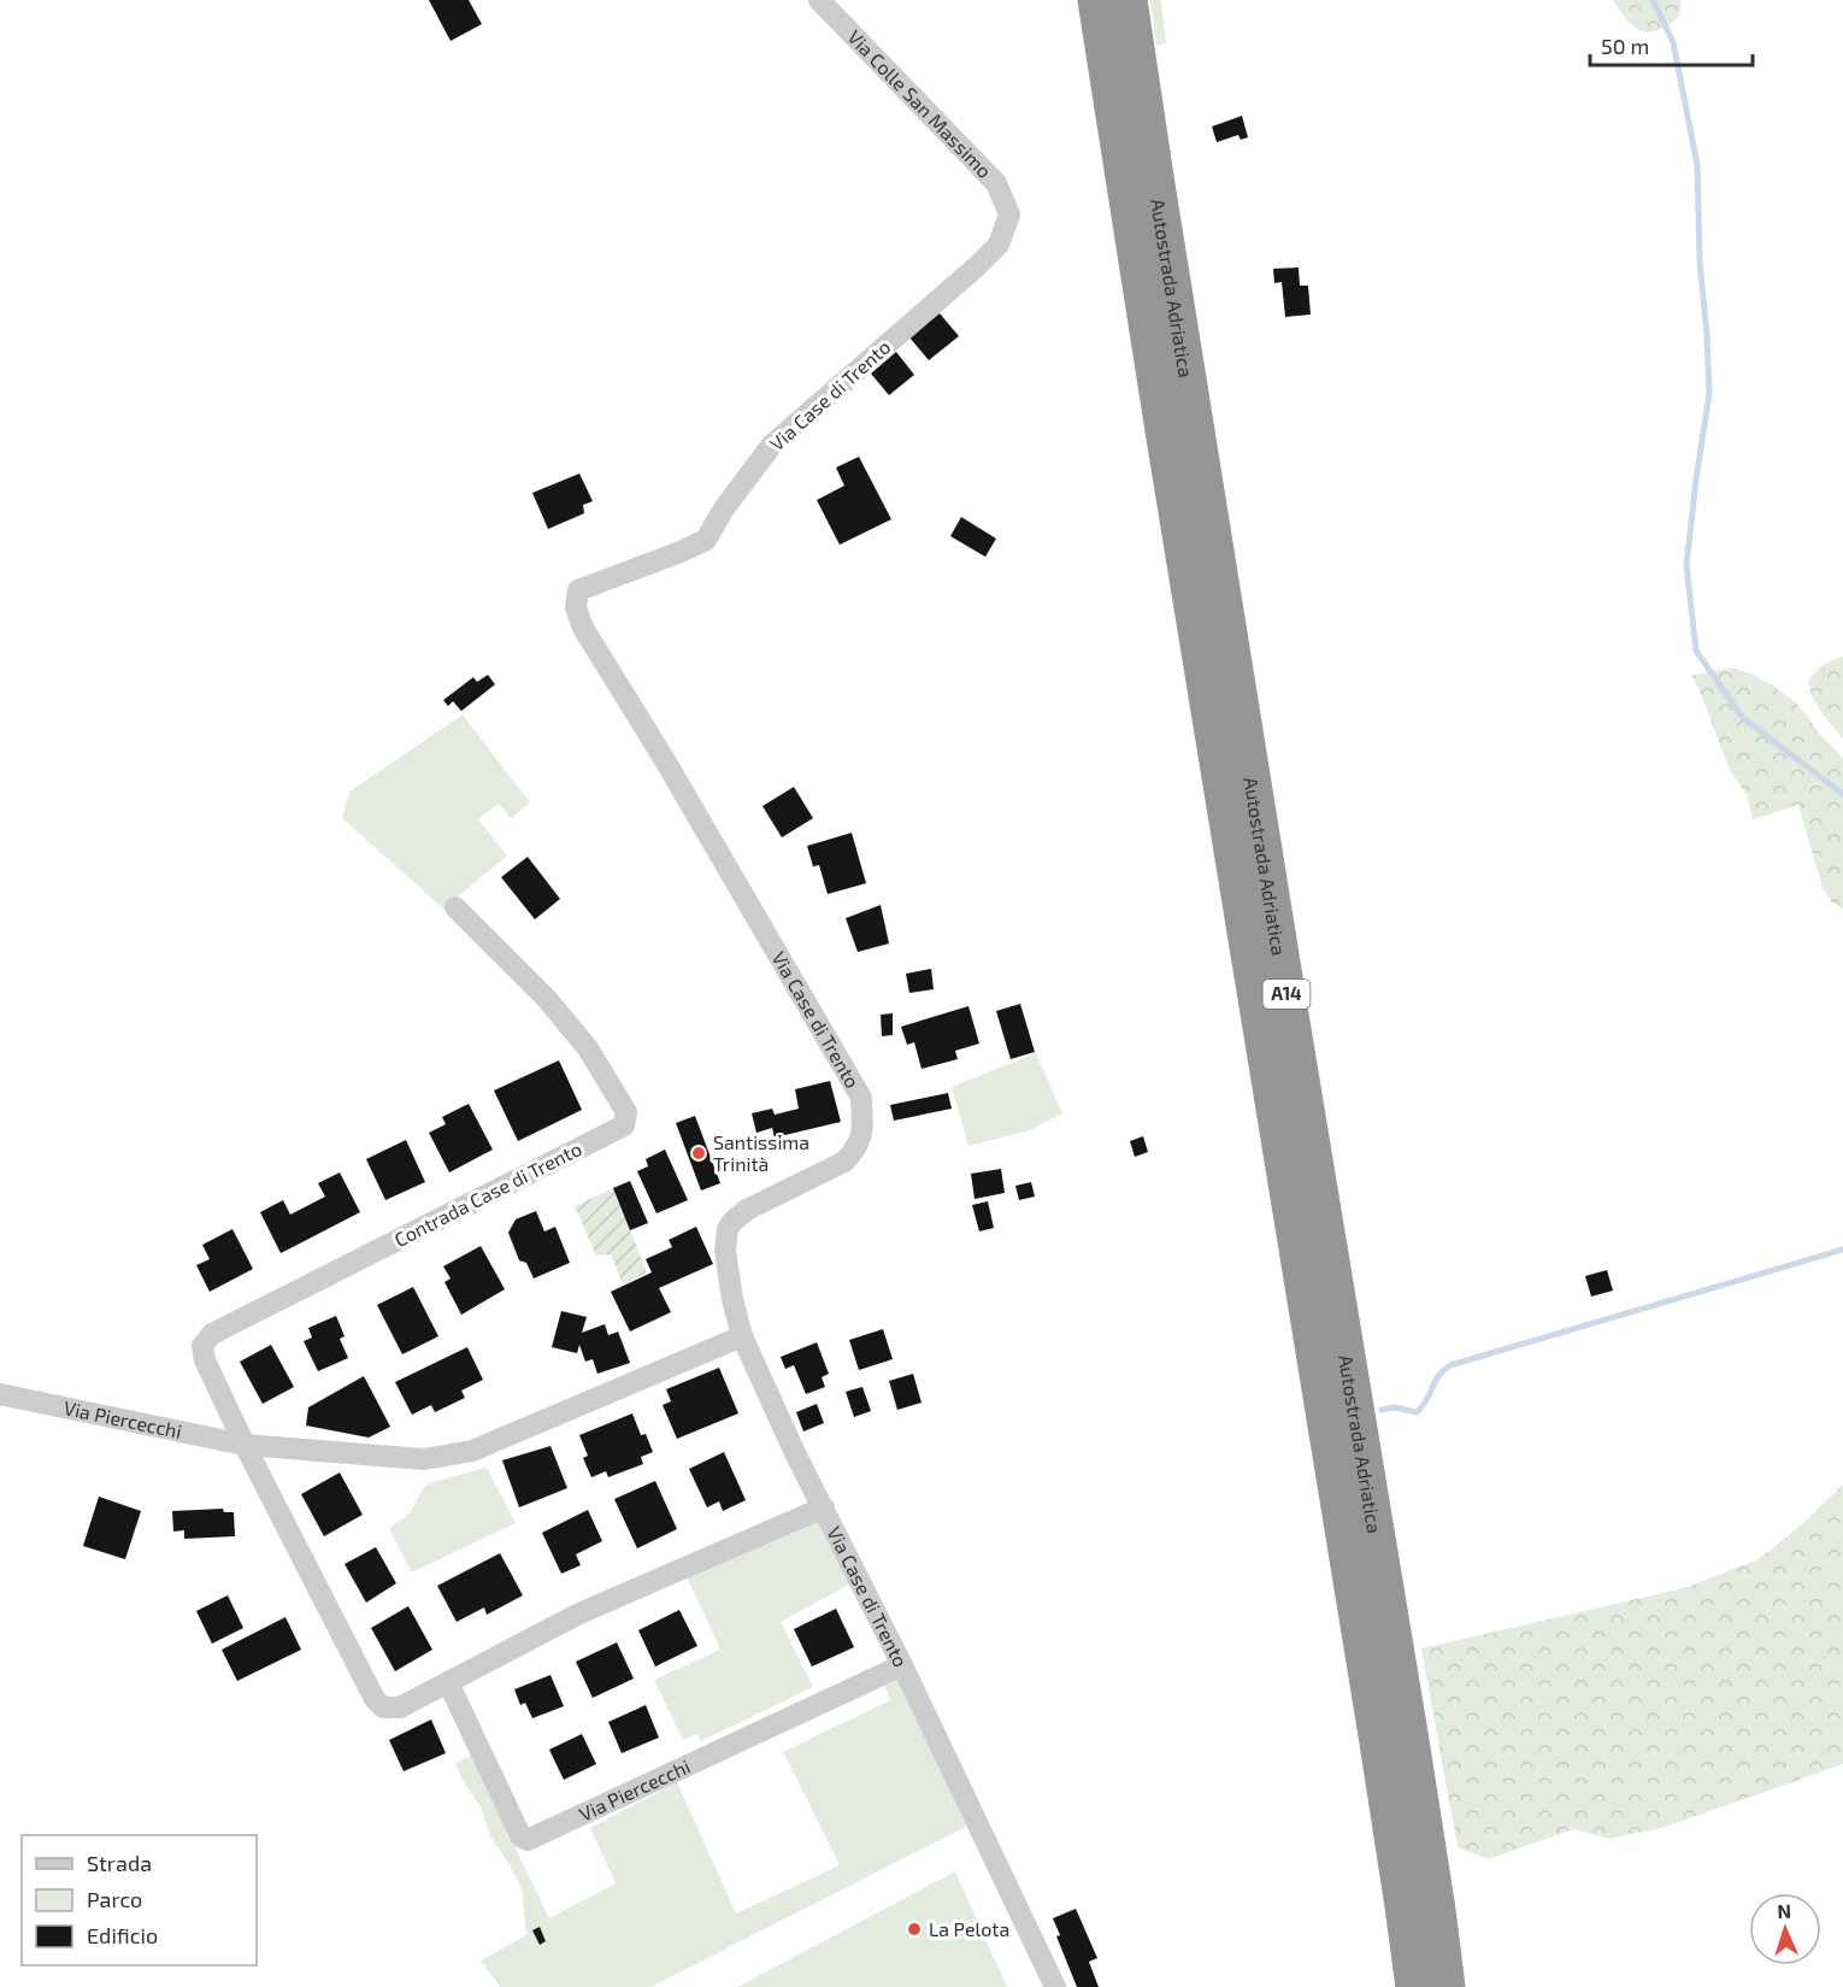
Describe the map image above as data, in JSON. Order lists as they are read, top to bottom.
{
  "streets": {
    "highway": ["Autostrada Adriatica", "A14"],
    "street": [
      "Via Colle San Massimo",
      "Via Case di Trento",
      "Contrada Case di Trento",
      "Via Piercecchi"
    ]
  },
  "crossings": [
    ["Via Colle San Massimo", "Via Case di Trento"],
    ["Via Case di Trento", "Via Piercecchi"],
    ["Contrada Case di Trento", "Via Piercecchi"]
  ],
  "places": ["Santissima Trinità", "La Pelota"],
  "legend": ["Strada", "Parco", "Edificio"],
  "scale_bar": "50 m",
  "north": "top"
}
